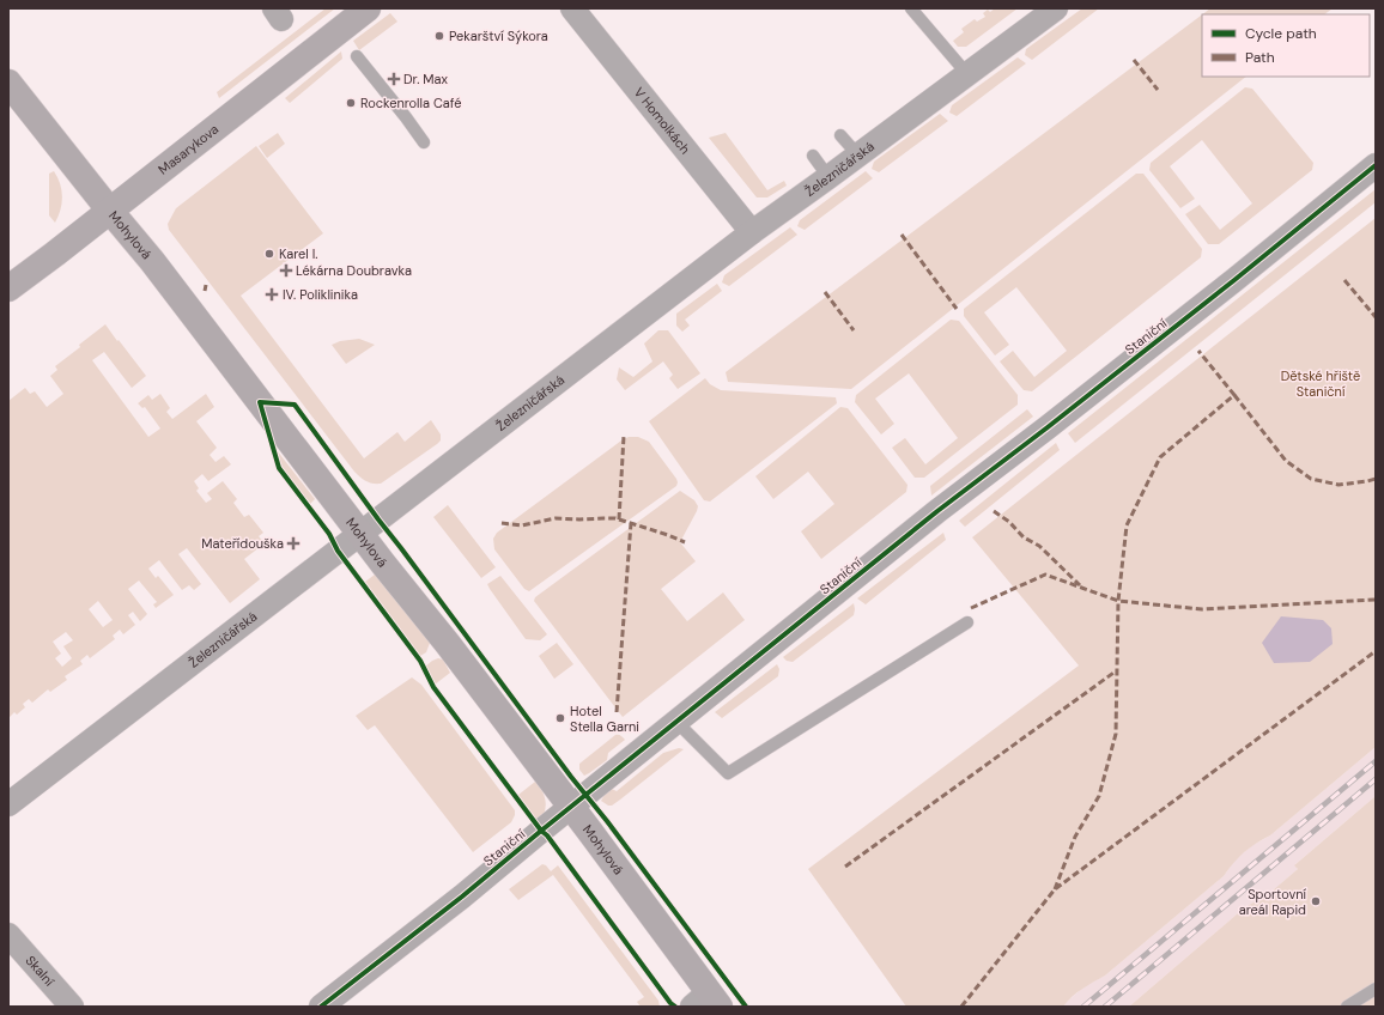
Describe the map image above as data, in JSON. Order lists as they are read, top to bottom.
{
  "streets": {
    "main road": ["Masarykova", "Mohylová"],
    "street": [
      "V Homolkách",
      "Železničářská",
      "Staniční",
      "Skalní"
    ]
  },
  "crossings": [
    ["V Homolkách", "Železničářská"],
    ["Masarykova", "Mohylová"],
    ["Železničářská", "Mohylová"],
    ["Mohylová", "Staniční"]
  ],
  "parks": ["Dětské hřiště Staniční"],
  "places": {
    "other": [
      "Pekarštví Sýkora",
      "Rockenrolla Café",
      "Karel I.",
      "Hotel Stella Garni",
      "Sportovní areál Rapid"
    ],
    "health": [
      "Dr. Max",
      "Lékárna Doubravka",
      "IV. Poliklinika",
      "Mateřídouška"
    ]
  },
  "legend": ["Cycle path", "Path"]
}
